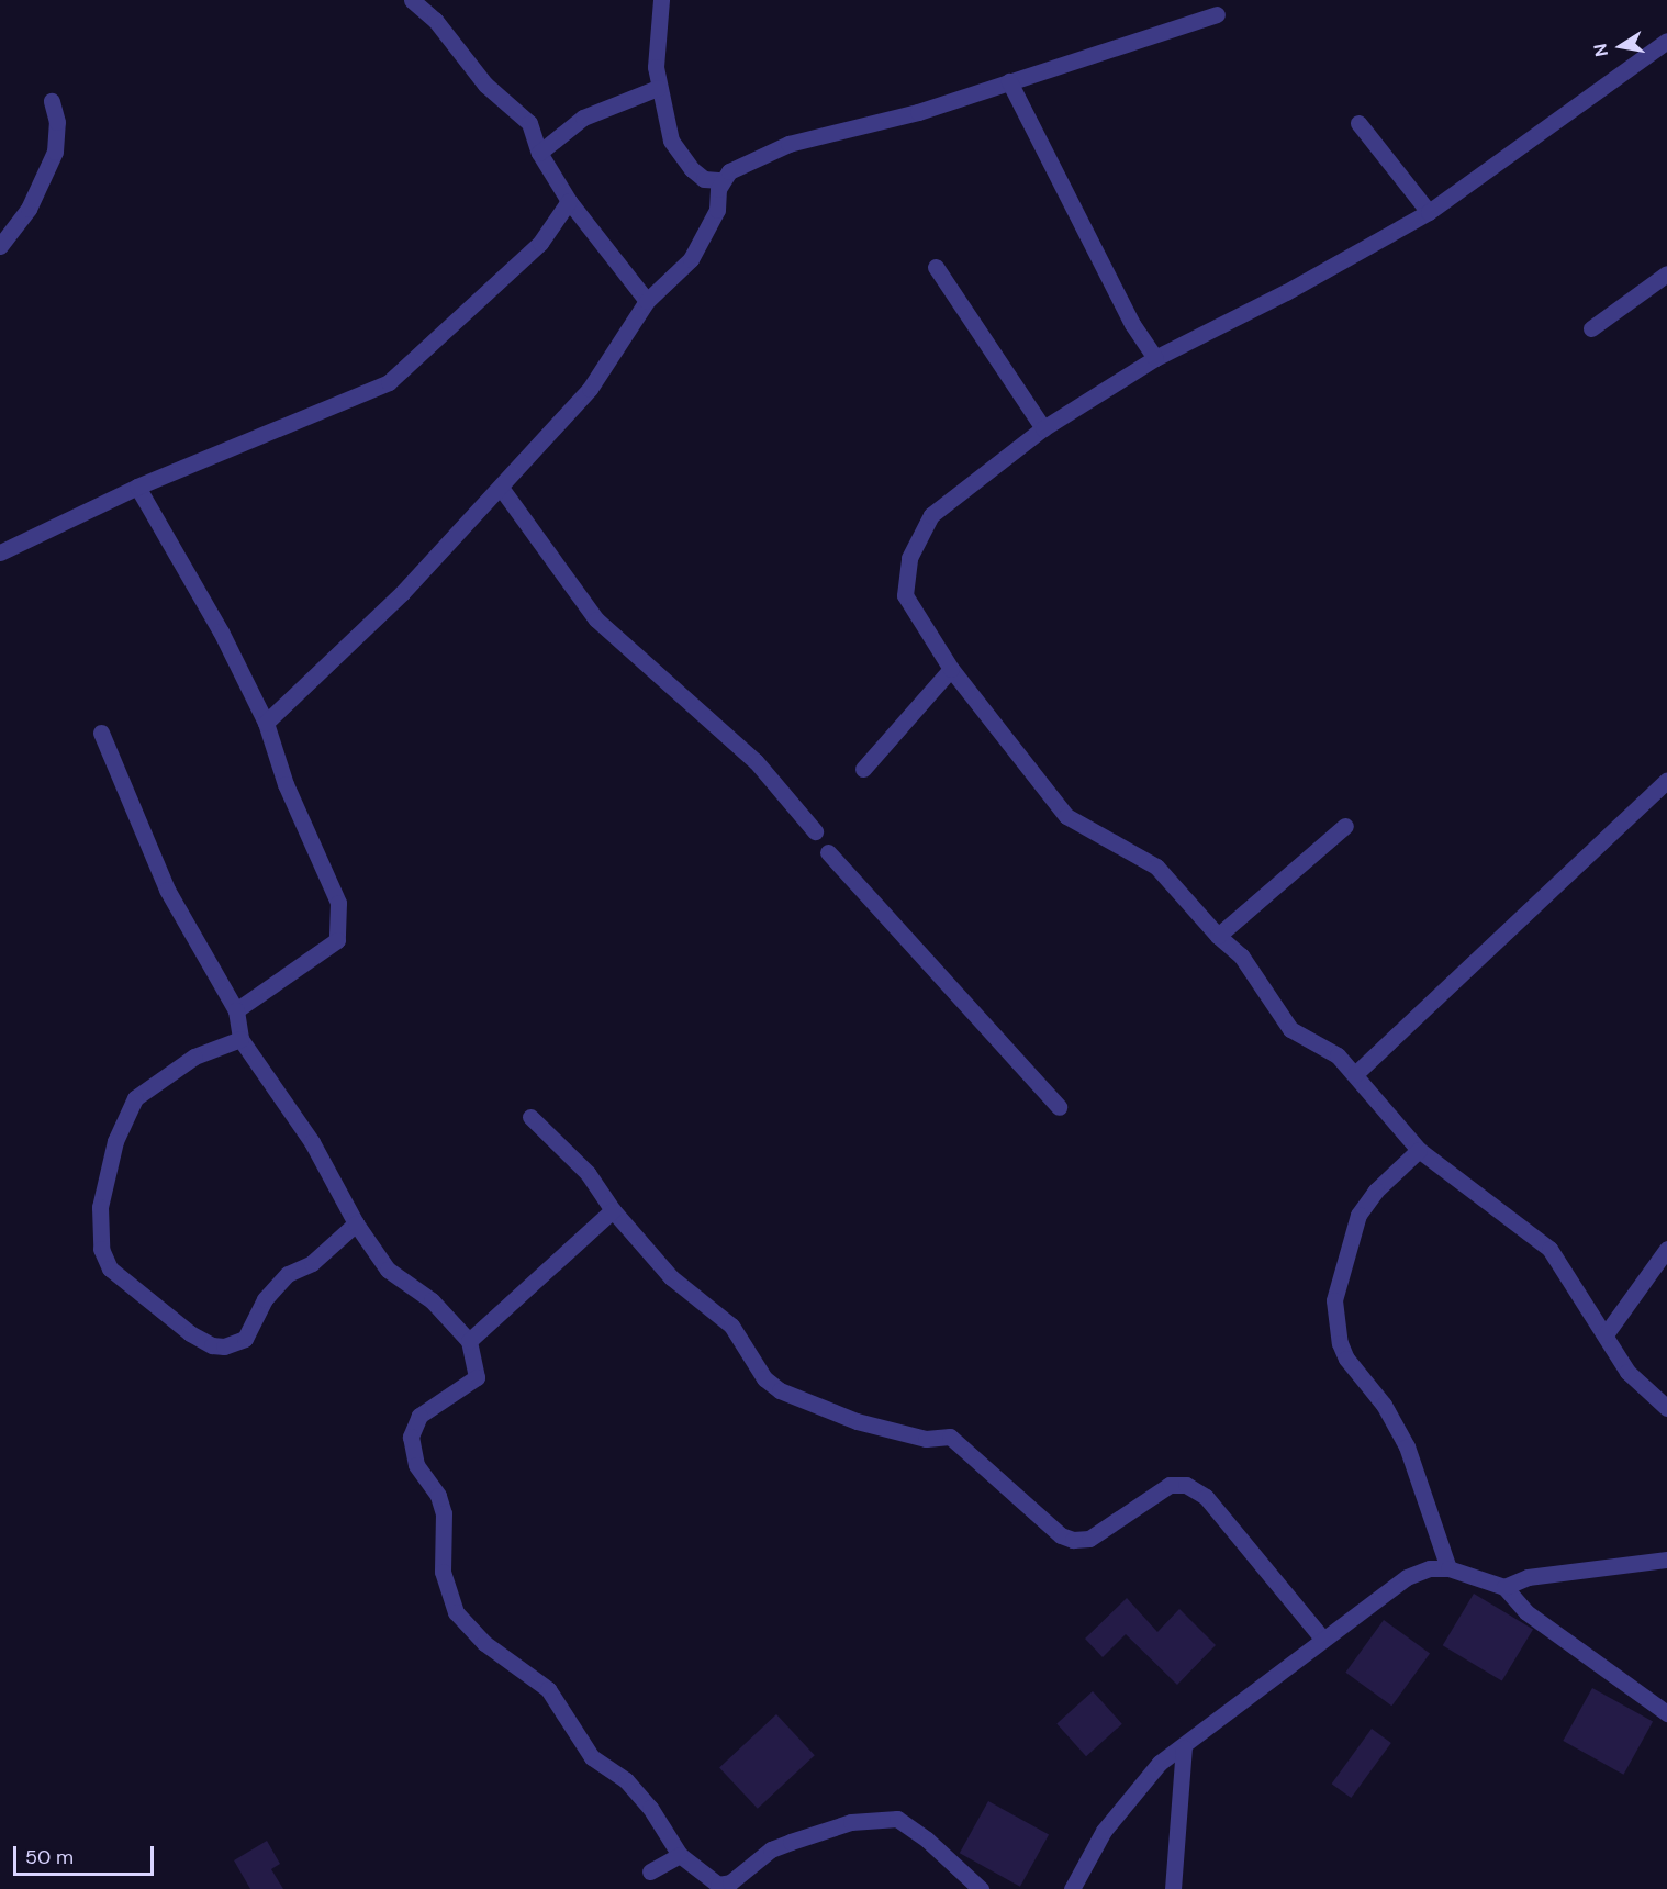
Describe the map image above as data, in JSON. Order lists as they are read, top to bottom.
{
  "scale_bar": "50 m",
  "north": "left"
}
